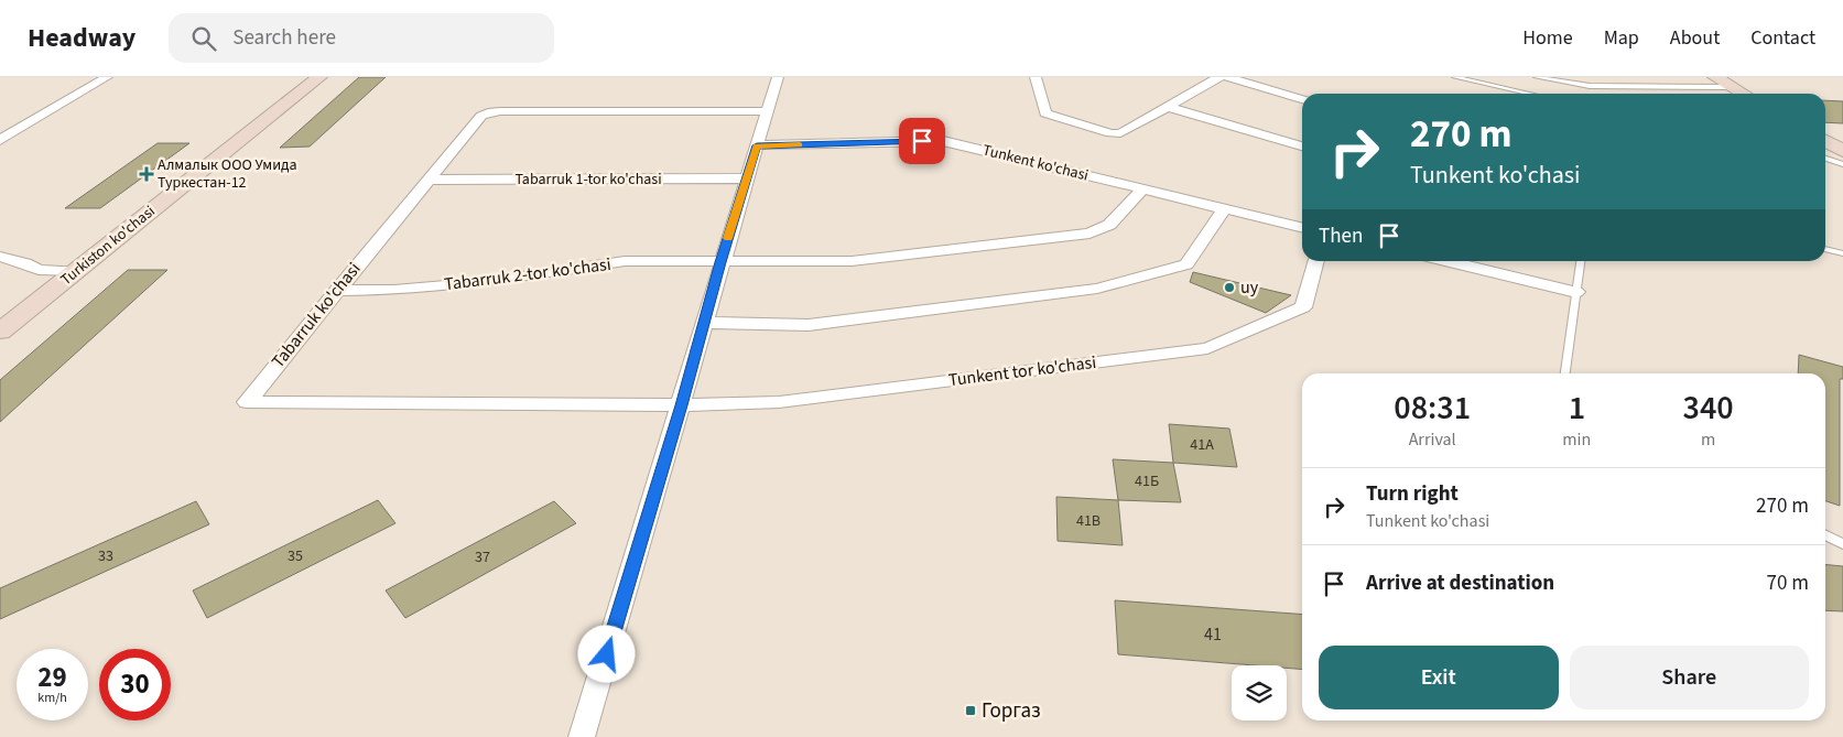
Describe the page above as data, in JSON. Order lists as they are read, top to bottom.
{
  "streets": {
    "main road": ["Turkiston ko'chasi"],
    "street": [
      "Tunkent ko'chasi",
      "Tabarruk 1-tor ko'chasi",
      "Tabarruk 2-tor ko'chasi",
      "Tabarruk ko'chasi",
      "Tunkent tor ko'chasi"
    ]
  },
  "crossings": [
    ["Tunkent ko'chasi", "Tabarruk 2-tor ko'chasi"],
    ["Tabarruk 1-tor ko'chasi", "Tabarruk ko'chasi"],
    ["Tabarruk 2-tor ko'chasi", "Tabarruk ko'chasi"],
    ["Tabarruk ko'chasi", "Tunkent tor ko'chasi"]
  ],
  "places": {
    "health": ["Алмалык ООО Умида Туркестан-12"],
    "other": ["uy"],
    "transit": ["Горгаз"]
  },
  "house_numbers": [
    "41А",
    "41Б",
    "41В",
    "33",
    "35",
    "37",
    "41"
  ],
  "page": {
    "header": "Headway",
    "search": "Search here",
    "nav": [
      "Home",
      "Map",
      "About",
      "Contact"
    ],
    "turn": ["270 m", "Tunkent ko'chasi"],
    "then": "Then",
    "eta": [
      "08:31",
      "Arrival",
      "1",
      "min",
      "340",
      "m"
    ],
    "list": [
      {
        "name": "Turn right",
        "note": "Tunkent ko'chasi",
        "value": "270 m"
      },
      {
        "name": "Arrive at destination",
        "value": "70 m"
      }
    ],
    "buttons": ["Exit", "Share"],
    "speed": "29 km/h",
    "limit": "30"
  }
}
